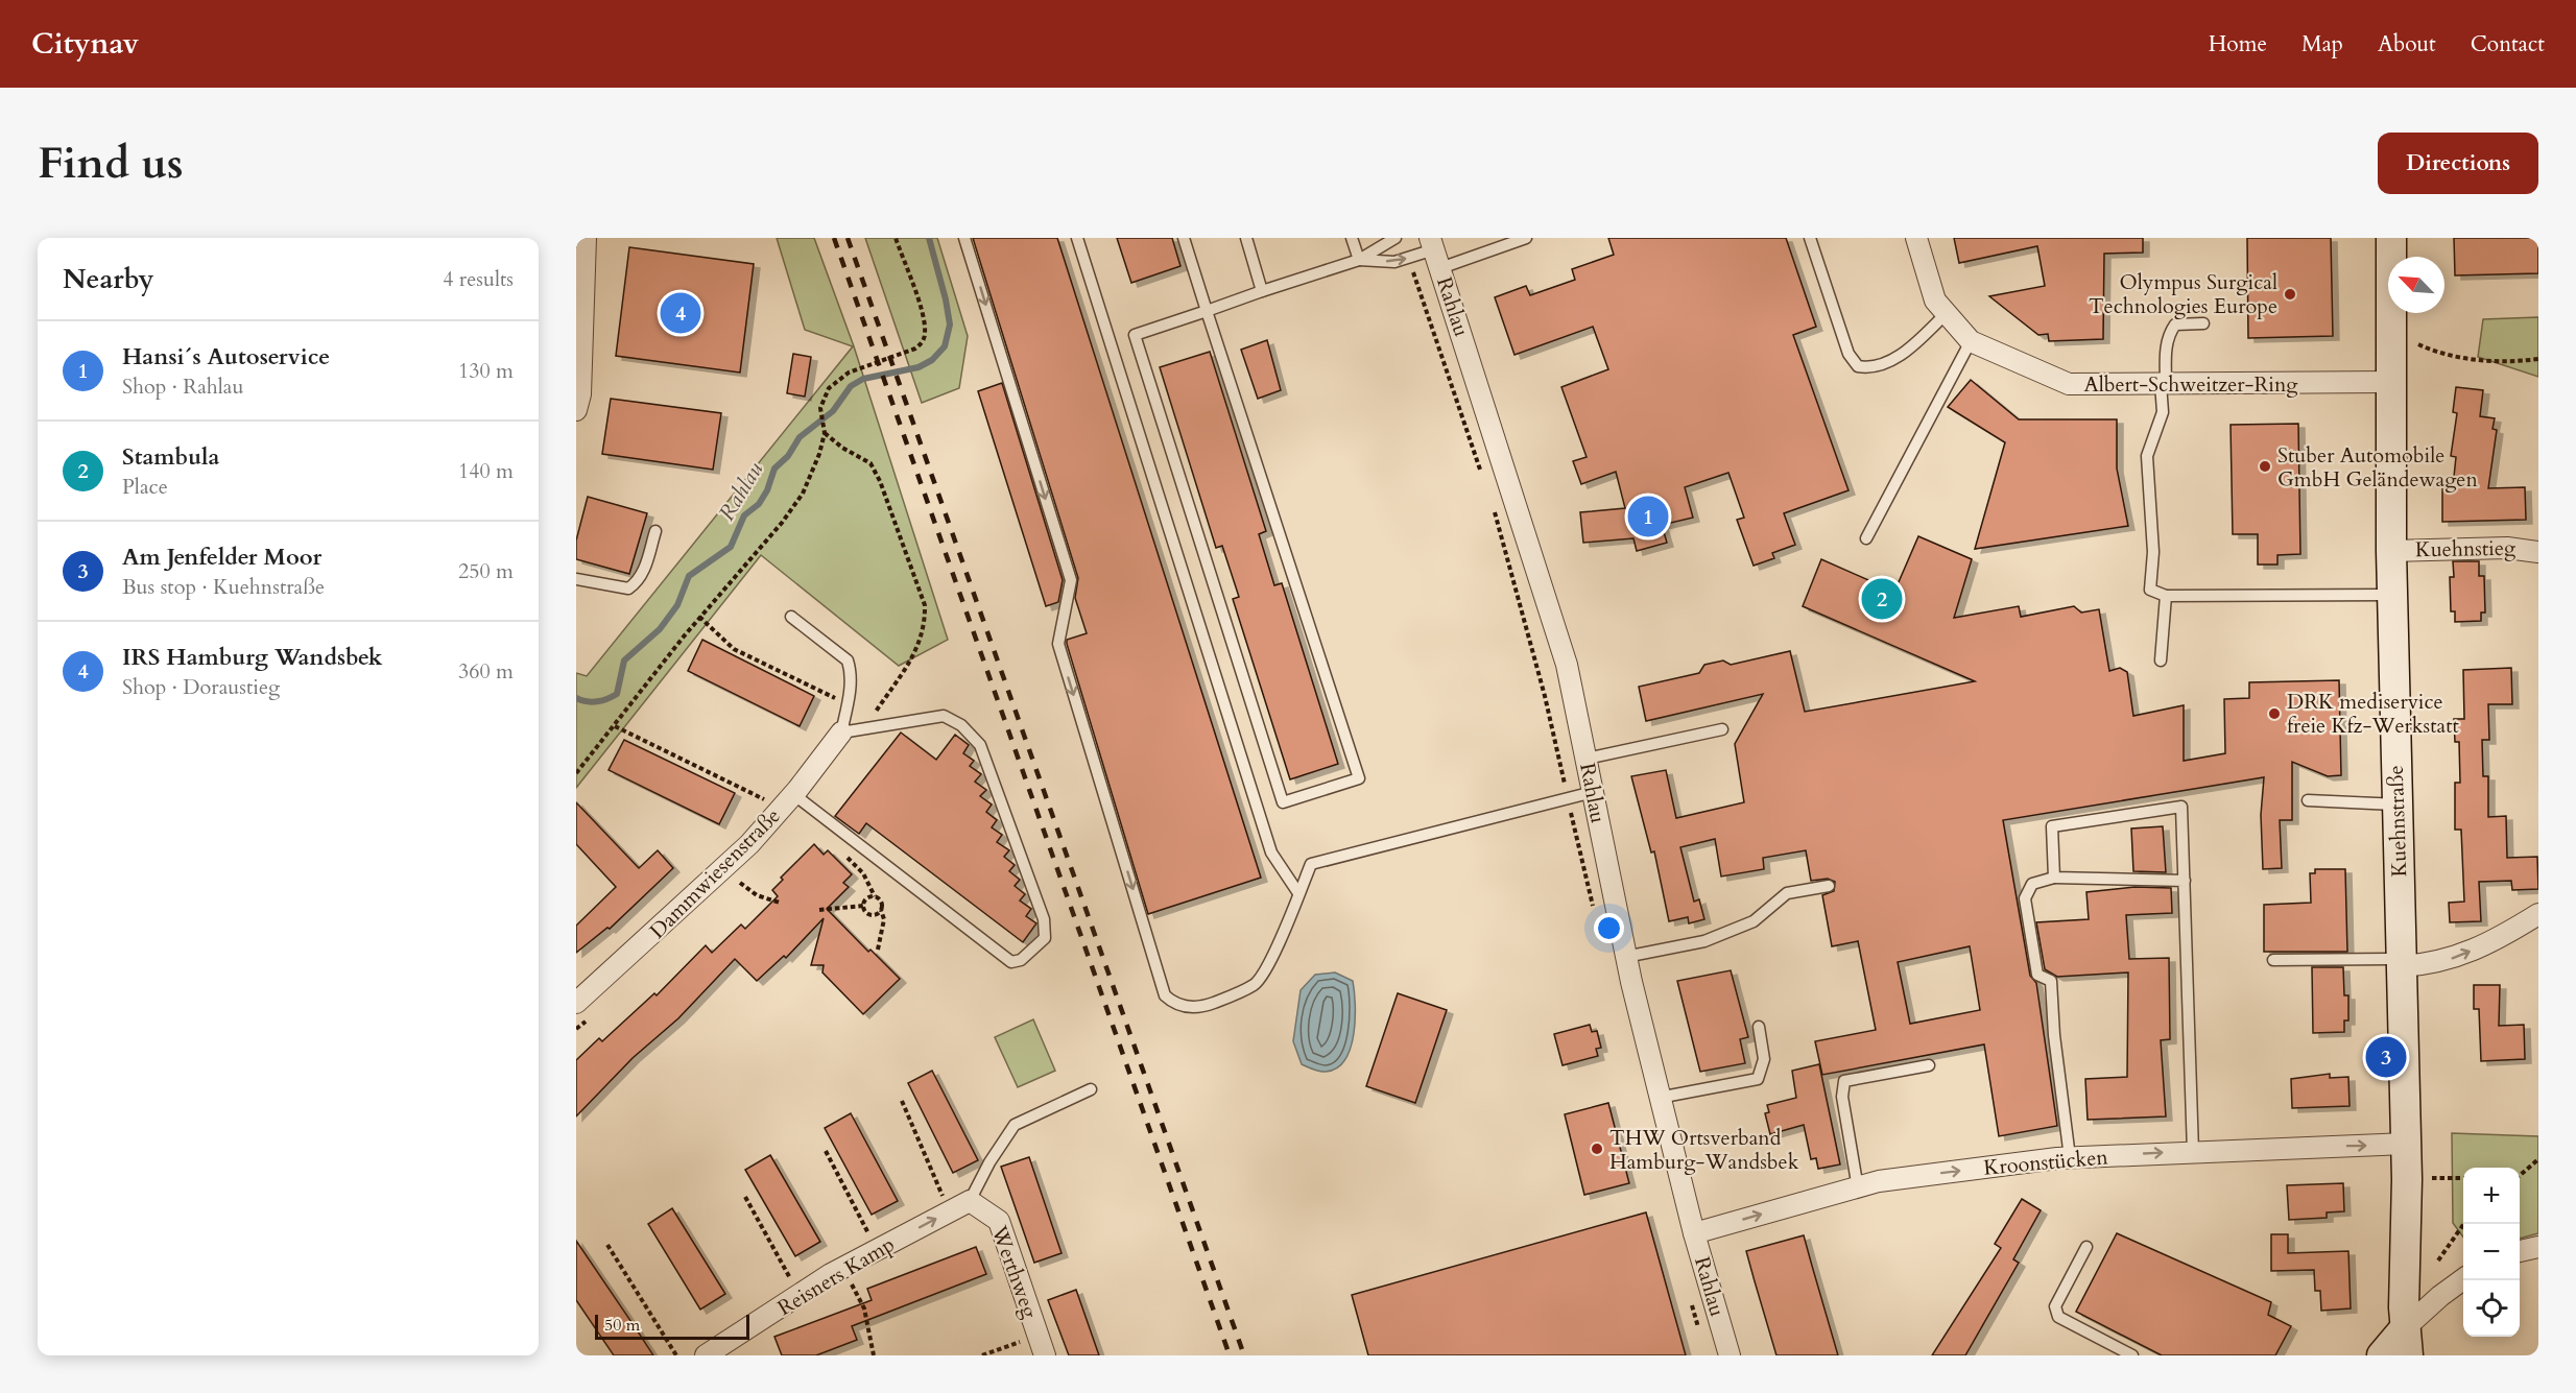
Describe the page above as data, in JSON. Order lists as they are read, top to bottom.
{
  "streets": {
    "street": [
      "Rahlau",
      "Albert-Schweitzer-Ring",
      "Kuehnstieg",
      "Kuehnstraße",
      "Dammwiesenstraße",
      "Kroonstücken",
      "Werthweg",
      "Reisners Kamp"
    ]
  },
  "crossings": [
    ["Rahlau", "Kroonstücken"],
    ["Albert-Schweitzer-Ring", "Kuehnstraße"],
    ["Kuehnstieg", "Kuehnstraße"],
    ["Kuehnstraße", "Kroonstücken"],
    ["Werthweg", "Reisners Kamp"]
  ],
  "one_way": ["Kroonstücken"],
  "water": ["Rahlau"],
  "places": [
    "Olympus Surgical Technologies Europe",
    "Stuber Automobile GmbH Geländewagen",
    "DRK mediservice freie Kfz-Werkstatt",
    "THW Ortsverband Hamburg-Wandsbek"
  ],
  "scale_bar": "50 m",
  "north": "top left",
  "page": {
    "header": "Citynav",
    "nav": [
      "Home",
      "Map",
      "About",
      "Contact"
    ],
    "buttons": "Directions",
    "title": "Find us",
    "heading": ["Nearby", "4 results"],
    "pins": [
      "4",
      "1",
      "2",
      "3"
    ],
    "list": [
      {
        "mark": "1",
        "name": "Hansi´s Autoservice",
        "note": "Shop · Rahlau",
        "value": "130 m"
      },
      {
        "mark": "2",
        "name": "Stambula",
        "note": "Place",
        "value": "140 m"
      },
      {
        "mark": "3",
        "name": "Am Jenfelder Moor",
        "note": "Bus stop · Kuehnstraße",
        "value": "250 m"
      },
      {
        "mark": "4",
        "name": "IRS Hamburg Wandsbek",
        "note": "Shop · Doraustieg",
        "value": "360 m"
      }
    ],
    "map_buttons": ["+", "−"],
    "scale": "50 m"
  }
}
